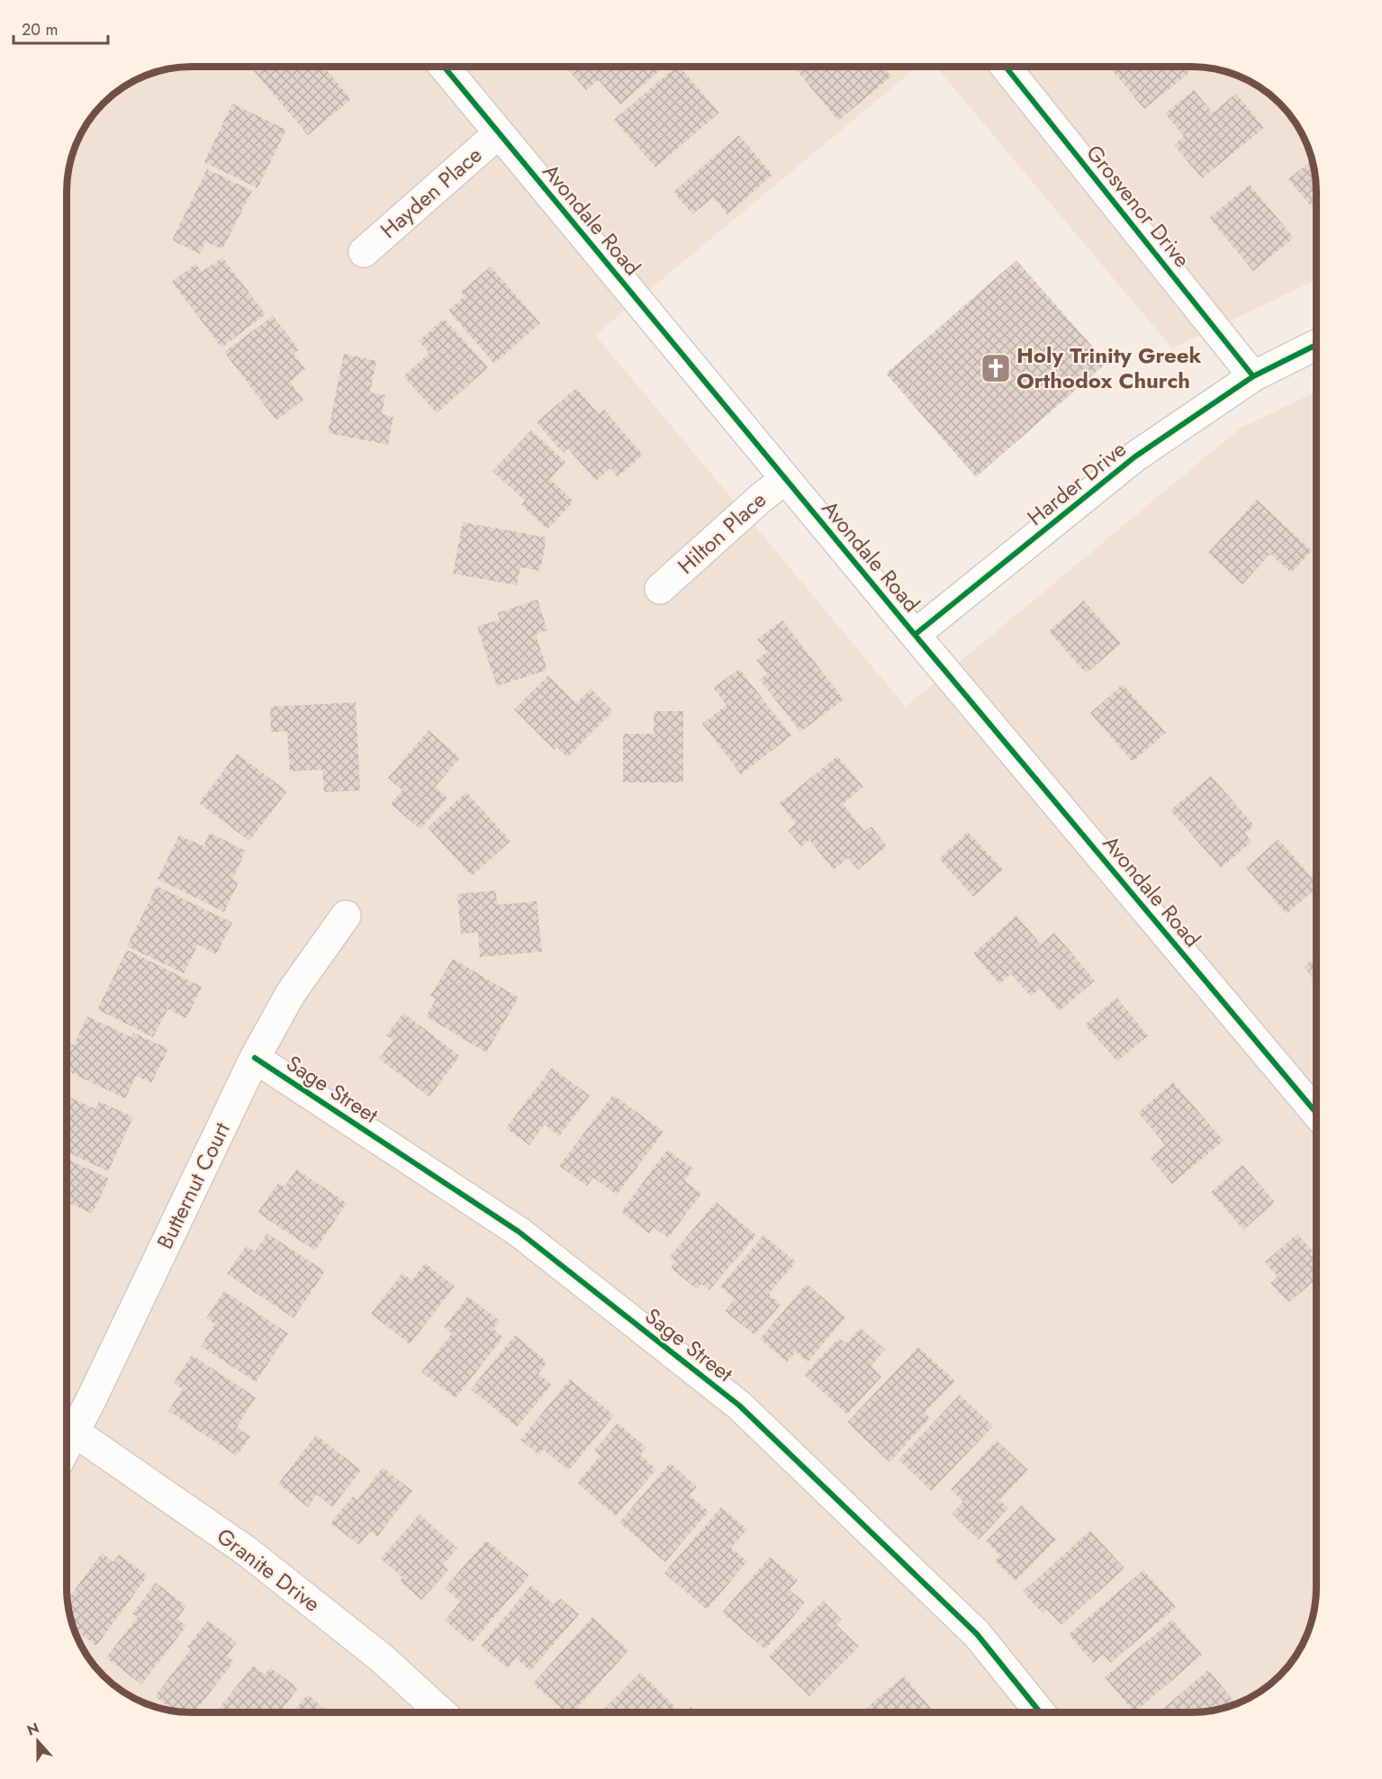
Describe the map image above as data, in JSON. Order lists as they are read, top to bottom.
{
  "streets": {
    "street": [
      "Hayden Place",
      "Grosvenor Drive",
      "Avondale Road",
      "Harder Drive",
      "Hilton Place",
      "Sage Street",
      "Butternut Court",
      "Granite Drive"
    ]
  },
  "crossings": [
    ["Hayden Place", "Avondale Road"],
    ["Grosvenor Drive", "Harder Drive"],
    ["Avondale Road", "Harder Drive"],
    ["Avondale Road", "Hilton Place"],
    ["Sage Street", "Butternut Court"],
    ["Butternut Court", "Granite Drive"]
  ],
  "places": {
    "church": ["Holy Trinity Greek Orthodox Church"]
  },
  "scale_bar": "20 m",
  "north": "top"
}
